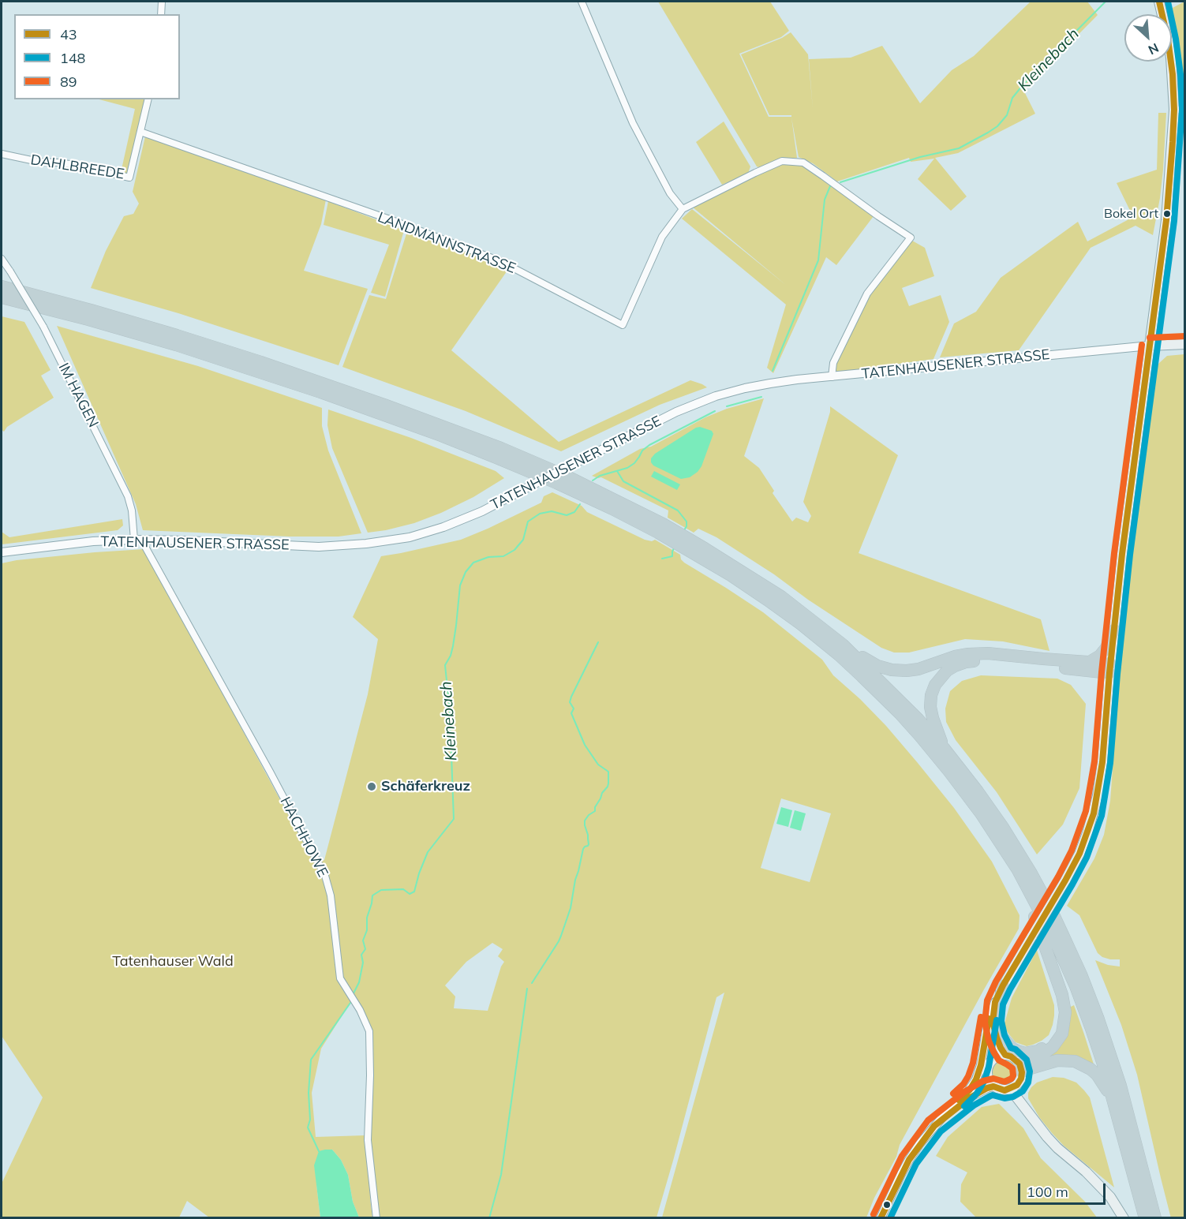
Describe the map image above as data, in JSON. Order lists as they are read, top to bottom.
{
  "streets": {
    "street": [
      "DAHLBREEDE",
      "LANDMANNSTRASSE",
      "TATENHAUSENER STRASSE",
      "IM HAGEN",
      "HACHHOWE"
    ]
  },
  "crossings": [
    ["DAHLBREEDE", "LANDMANNSTRASSE"],
    ["LANDMANNSTRASSE", "TATENHAUSENER STRASSE"],
    ["TATENHAUSENER STRASSE", "IM HAGEN"],
    ["TATENHAUSENER STRASSE", "HACHHOWE"]
  ],
  "water": ["Kleinebach"],
  "parks": ["Tatenhauser Wald"],
  "places": ["Bokel Ort", "Schäferkreuz"],
  "lines": ["transit line 43", "transit line 148", "transit line 89"],
  "legend": ["43", "148", "89"],
  "scale_bar": "100 m",
  "north": "bottom right"
}
